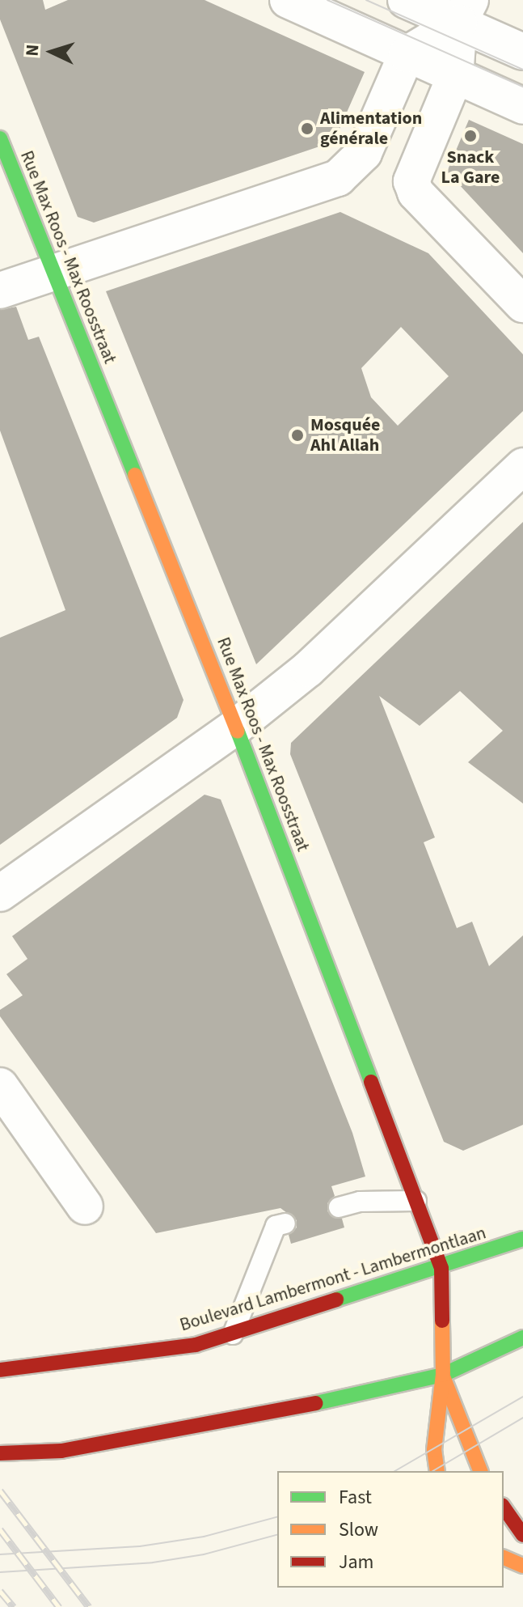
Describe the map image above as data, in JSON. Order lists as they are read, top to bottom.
{
  "streets": {
    "street": ["Rue Max Roos - Max Roosstraat", "Boulevard Lambermont - Lambermontlaan"]
  },
  "crossings": [
    ["Rue Max Roos - Max Roosstraat", "Boulevard Lambermont - Lambermontlaan"]
  ],
  "places": ["Alimentation générale", "Snack La Gare", "Mosquée Ahl Allah"],
  "legend": ["Fast", "Slow", "Jam"],
  "north": "left"
}
